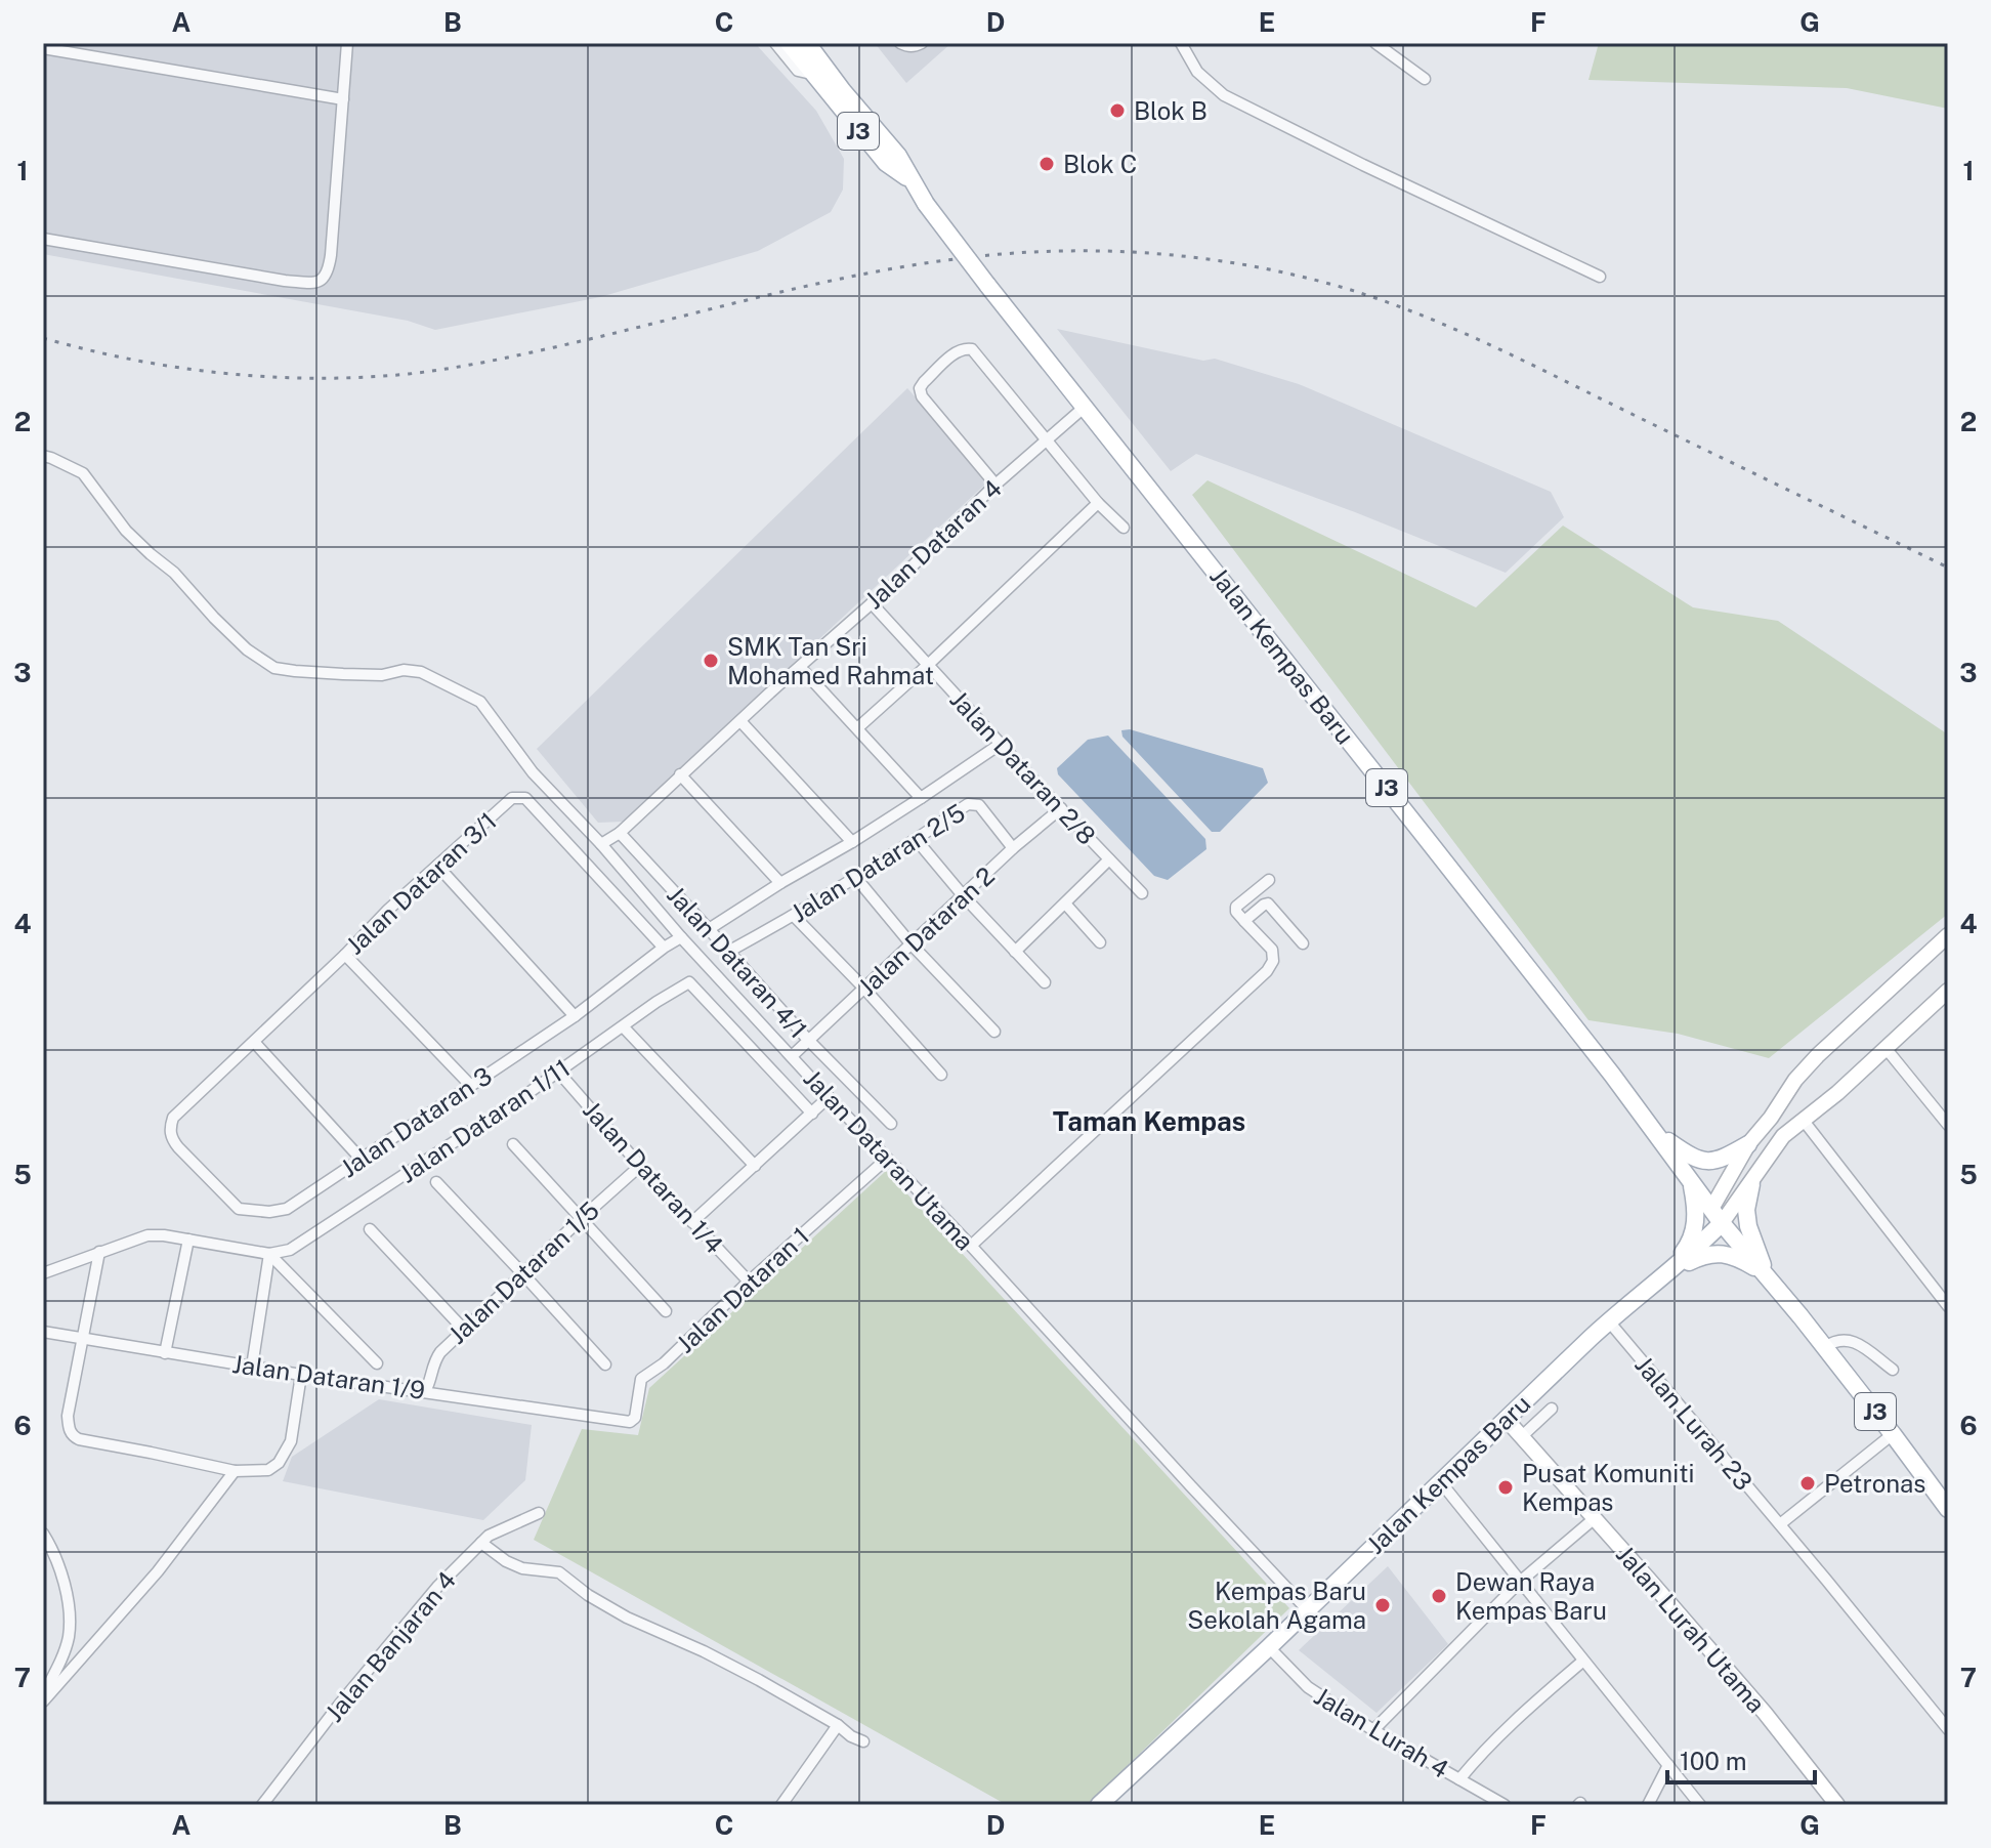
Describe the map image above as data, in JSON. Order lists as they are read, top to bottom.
{
  "streets": {
    "main road": ["J3", "Jalan Kempas Baru"],
    "street": [
      "Jalan Dataran 4",
      "Jalan Dataran 2/8",
      "Jalan Dataran 2/5",
      "Jalan Dataran 3/1",
      "Jalan Dataran 2",
      "Jalan Dataran 4/1",
      "Jalan Dataran 1/11",
      "Jalan Dataran 3",
      "Jalan Dataran Utama",
      "Jalan Dataran 1/4",
      "Jalan Dataran 1/5",
      "Jalan Dataran 1",
      "Jalan Dataran 1/9",
      "Jalan Lurah 23",
      "Jalan Lurah Utama",
      "Jalan Banjaran 4",
      "Jalan Lurah 4"
    ]
  },
  "crossings": [
    ["Jalan Dataran 4", "Jalan Kempas Baru"],
    ["Jalan Dataran 4", "Jalan Dataran 2/8"],
    ["Jalan Dataran 4", "Jalan Dataran 4/1"],
    ["Jalan Dataran 4", "Jalan Dataran Utama"],
    ["Jalan Kempas Baru", "Jalan Dataran Utama"],
    ["Jalan Kempas Baru", "Jalan Lurah 23"],
    ["Jalan Kempas Baru", "Jalan Lurah Utama"],
    ["Jalan Kempas Baru", "Jalan Lurah 4"],
    ["Jalan Dataran 2/8", "Jalan Dataran 2"],
    ["Jalan Dataran 2/5", "Jalan Dataran 2"],
    ["Jalan Dataran 2/5", "Jalan Dataran 4/1"],
    ["Jalan Dataran 3/1", "Jalan Dataran 3"],
    ["Jalan Dataran 2", "Jalan Dataran 4/1"],
    ["Jalan Dataran 2", "Jalan Dataran Utama"],
    ["Jalan Dataran 1/11", "Jalan Dataran 1/4"],
    ["Jalan Dataran 3", "Jalan Dataran Utama"],
    ["Jalan Dataran Utama", "Jalan Dataran 1"],
    ["Jalan Dataran 1/4", "Jalan Dataran 1/5"],
    ["Jalan Dataran 1/4", "Jalan Dataran 1"],
    ["Jalan Dataran 1/5", "Jalan Dataran 1/9"],
    ["Jalan Dataran 1", "Jalan Dataran 1/9"]
  ],
  "districts": ["Taman Kempas"],
  "places": [
    "Blok B",
    "Blok C",
    "SMK Tan Sri Mohamed Rahmat",
    "Petronas",
    "Pusat Komuniti Kempas",
    "Dewan Raya Kempas Baru",
    "Kempas Baru Sekolah Agama"
  ],
  "scale_bar": "100 m",
  "grid": {
    "columns": [
      "A",
      "B",
      "C",
      "D",
      "E",
      "F",
      "G"
    ],
    "rows": [
      "1",
      "2",
      "3",
      "4",
      "5",
      "6",
      "7"
    ]
  }
}
